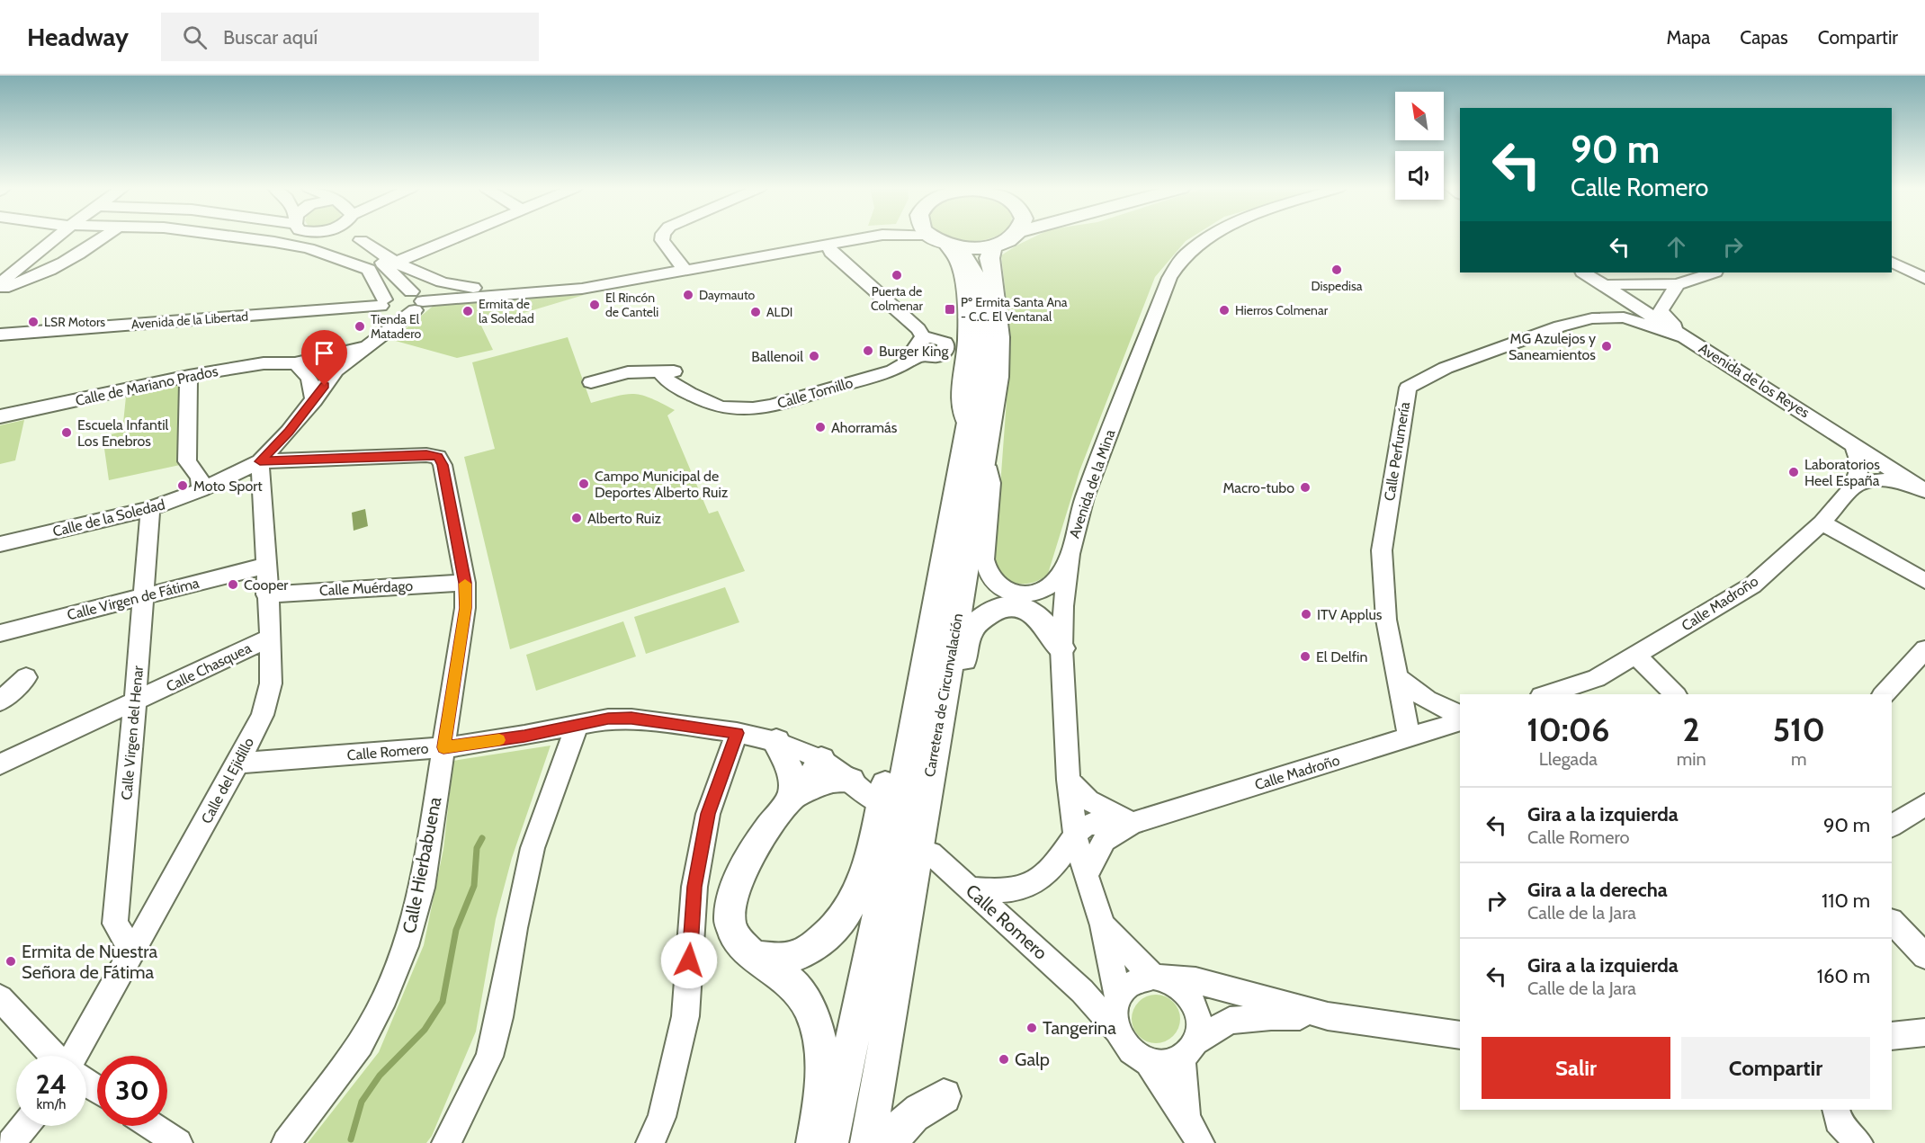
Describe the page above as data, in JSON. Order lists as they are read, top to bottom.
{
  "streets": {
    "main road": ["Carretera de Circunvalación"],
    "street": [
      "Avenida de la Libertad",
      "Avenida de los Reyes",
      "Calle de Mariano Prados",
      "Calle Tomillo",
      "Calle Perfumería",
      "Avenida de la Mina",
      "Calle de la Soledad",
      "Calle Muérdago",
      "Calle Virgen de Fátima",
      "Calle Madroño",
      "Calle Chasquea",
      "Calle Virgen del Henar",
      "Calle Romero",
      "Calle del Ejidillo",
      "Calle Hierbabuena"
    ]
  },
  "crossings": [
    ["Avenida de los Reyes", "Calle Perfumería"],
    ["Avenida de los Reyes", "Calle Madroño"],
    ["Calle de Mariano Prados", "Calle de la Soledad"],
    ["Calle Perfumería", "Calle Madroño"],
    ["Avenida de la Mina", "Calle Madroño"],
    ["Avenida de la Mina", "Calle Romero"],
    ["Calle de la Soledad", "Calle Virgen del Henar"],
    ["Calle de la Soledad", "Calle del Ejidillo"],
    ["Calle de la Soledad", "Calle Hierbabuena"],
    ["Calle Muérdago", "Calle del Ejidillo"],
    ["Calle Muérdago", "Calle Hierbabuena"],
    ["Calle Virgen de Fátima", "Calle Virgen del Henar"],
    ["Calle Virgen de Fátima", "Calle del Ejidillo"],
    ["Calle Chasquea", "Calle Virgen del Henar"],
    ["Calle Chasquea", "Calle del Ejidillo"],
    ["Calle Virgen del Henar", "Calle del Ejidillo"],
    ["Calle Romero", "Calle del Ejidillo"],
    ["Calle Romero", "Calle Hierbabuena"],
    ["Calle del Ejidillo", "Calle Hierbabuena"]
  ],
  "places": {
    "other": [
      "Dispedisa",
      "Puerta de Colmenar",
      "Daymauto",
      "El Rincón de Canteli",
      "Hierros Colmenar",
      "Ermita de la Soledad",
      "ALDI",
      "LSR Motors",
      "Tienda El Matadero",
      "MG Azulejos y Saneamientos",
      "Burger King",
      "Ballenoil",
      "Ahorramás",
      "Escuela Infantil Los Enebros",
      "Laboratorios Heel España",
      "Campo Municipal de Deportes Alberto Ruiz",
      "Moto Sport",
      "Macro-tubo",
      "Alberto Ruiz",
      "Cooper",
      "ITV Applus",
      "El Delfin",
      "Ermita de Nuestra Señora de Fátima",
      "Tangerina",
      "Galp"
    ],
    "transit": ["Pº Ermita Santa Ana - C.C. El Ventanal"]
  },
  "north": "top left",
  "page": {
    "header": "Headway",
    "search": "Buscar aquí",
    "nav": ["Mapa", "Capas", "Compartir"],
    "turn": ["90 m", "Calle Romero"],
    "eta": [
      "10:06",
      "Llegada",
      "2",
      "min",
      "510",
      "m"
    ],
    "list": [
      {
        "name": "Gira a la izquierda",
        "note": "Calle Romero",
        "value": "90 m"
      },
      {
        "name": "Gira a la derecha",
        "note": "Calle de la Jara",
        "value": "110 m"
      },
      {
        "name": "Gira a la izquierda",
        "note": "Calle de la Jara",
        "value": "160 m"
      }
    ],
    "buttons": ["Salir", "Compartir"],
    "speed": "24 km/h",
    "limit": "30"
  }
}
